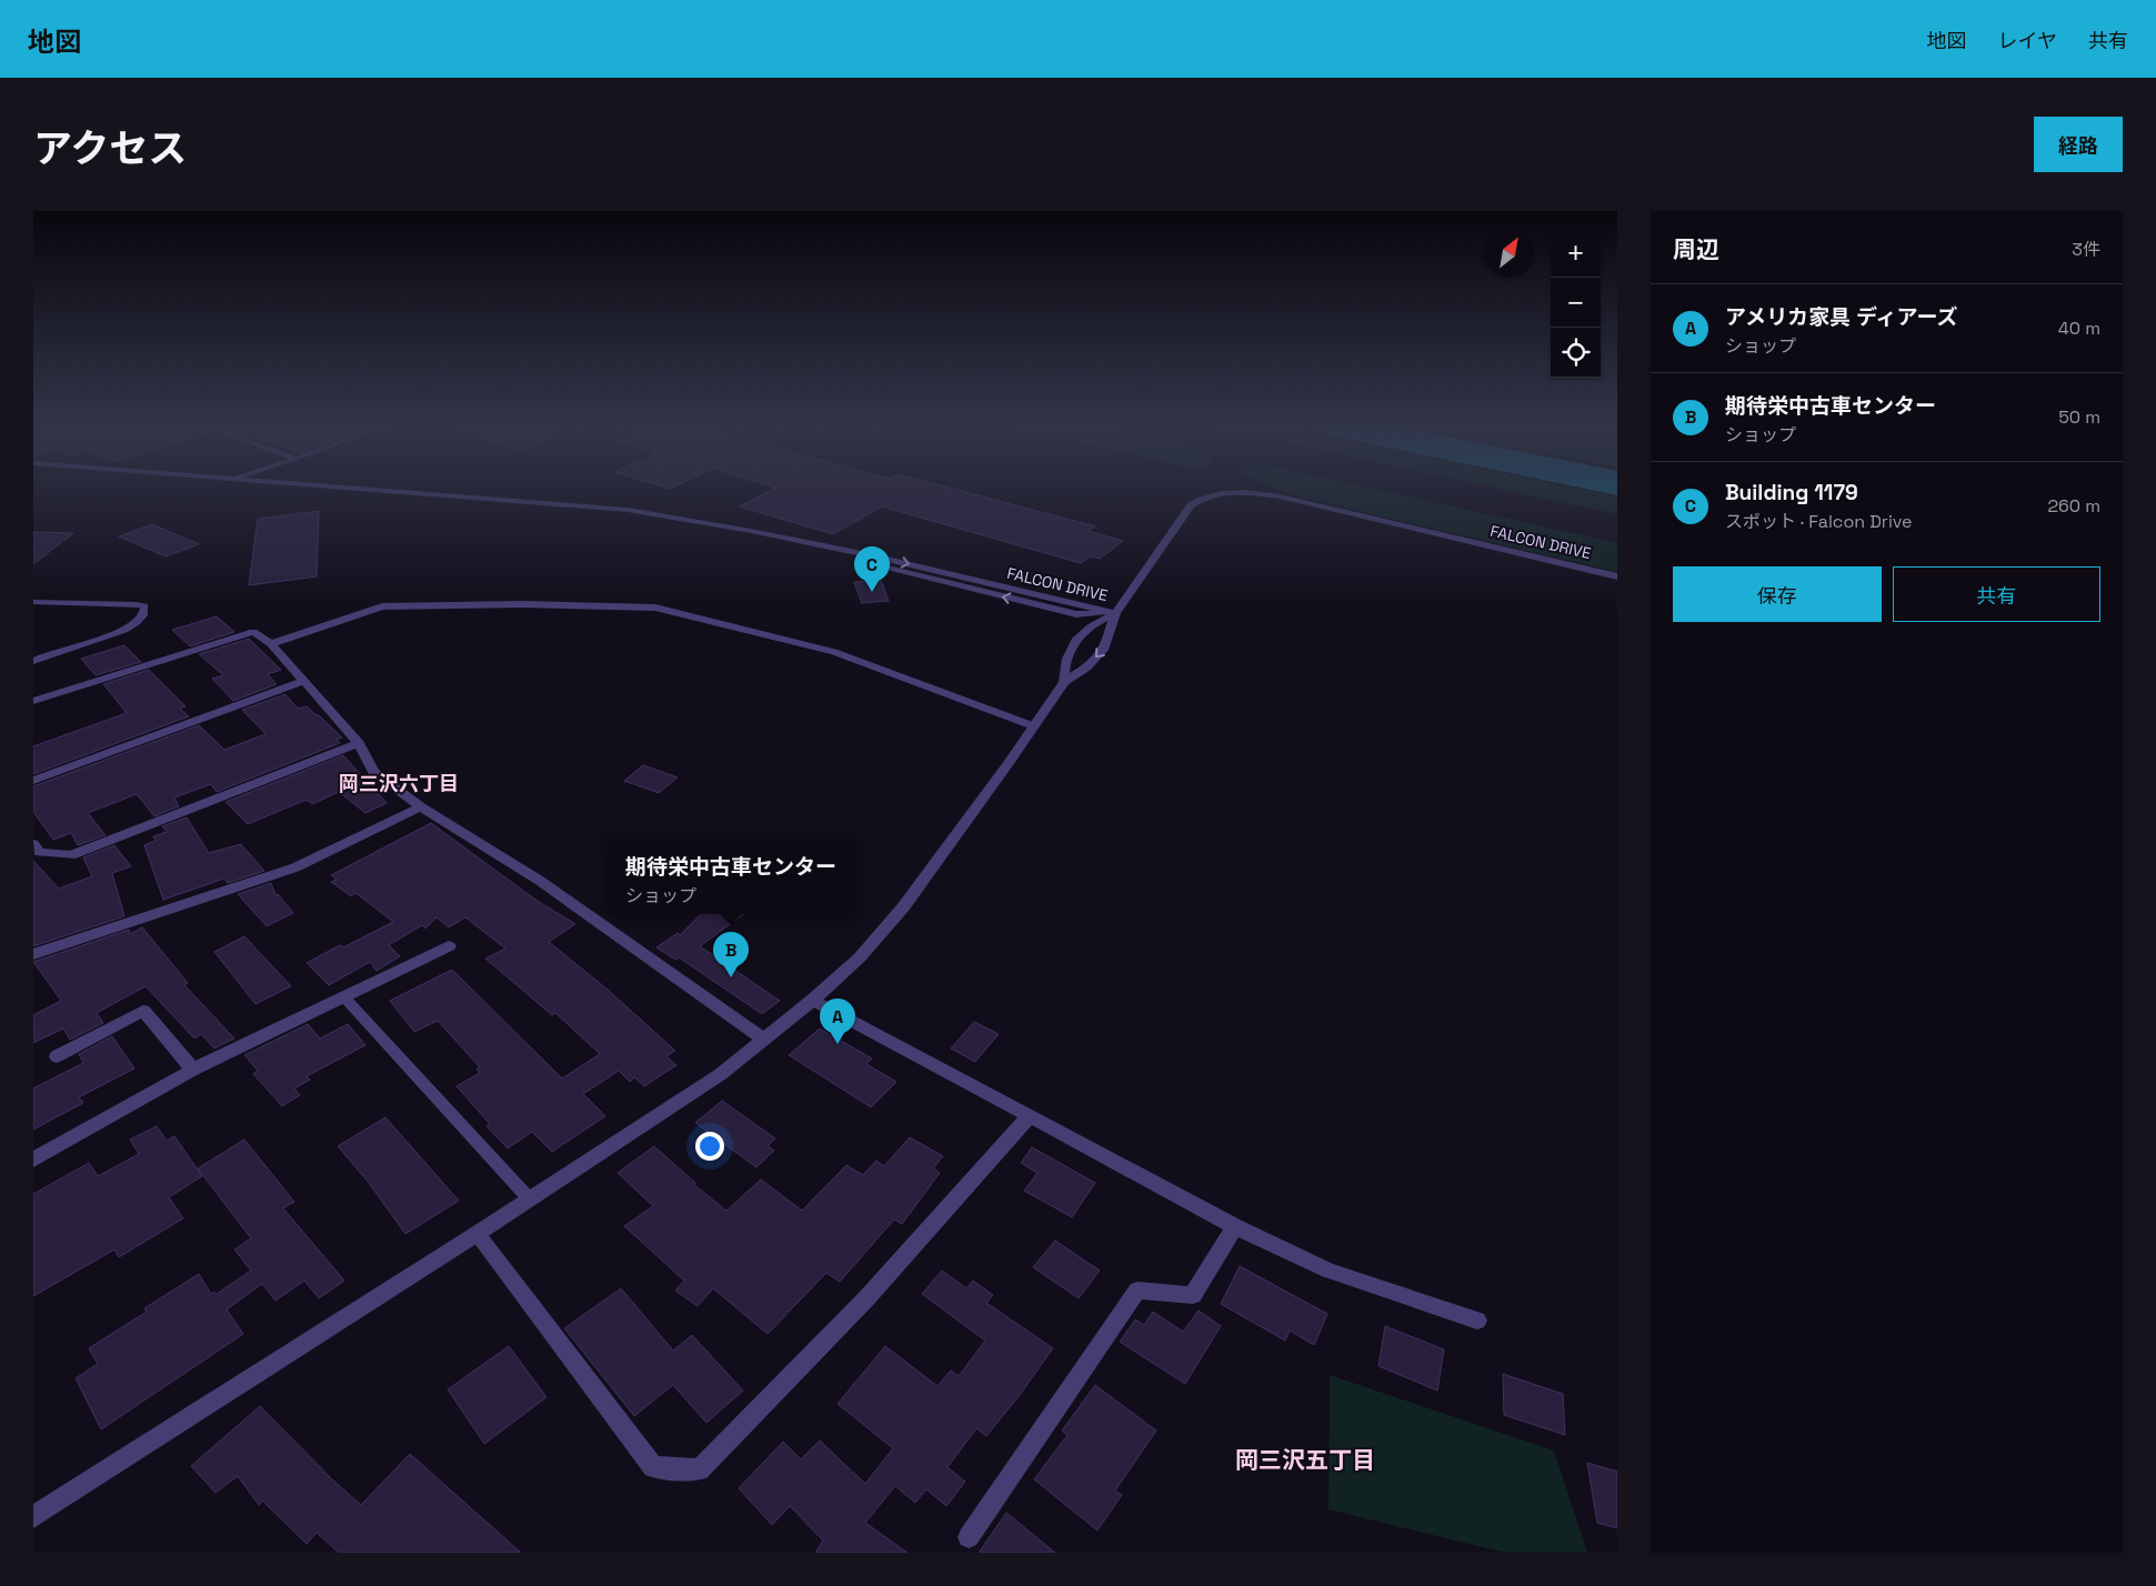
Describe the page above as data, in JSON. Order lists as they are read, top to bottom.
{
  "streets": {
    "street": ["FALCON DRIVE"]
  },
  "districts": ["岡三沢六丁目", "岡三沢五丁目"],
  "north": "top right",
  "page": {
    "header": "地図",
    "nav": ["地図", "レイヤ", "共有"],
    "title": "アクセス",
    "buttons": [
      "経路",
      ["保存", "共有"]
    ],
    "heading": ["周辺", "3件"],
    "map_buttons": ["+", "−"],
    "list": [
      {
        "mark": "A",
        "name": "アメリカ家具 ディアーズ",
        "note": "ショップ",
        "value": "40 m"
      },
      {
        "mark": "B",
        "name": "期待栄中古車センター",
        "note": "ショップ",
        "value": "50 m"
      },
      {
        "mark": "C",
        "name": "Building 1179",
        "note": "スポット · Falcon Drive",
        "value": "260 m"
      }
    ],
    "pins": ["C", "B", "A"],
    "popup": ["期待栄中古車センター", "ショップ"]
  }
}
